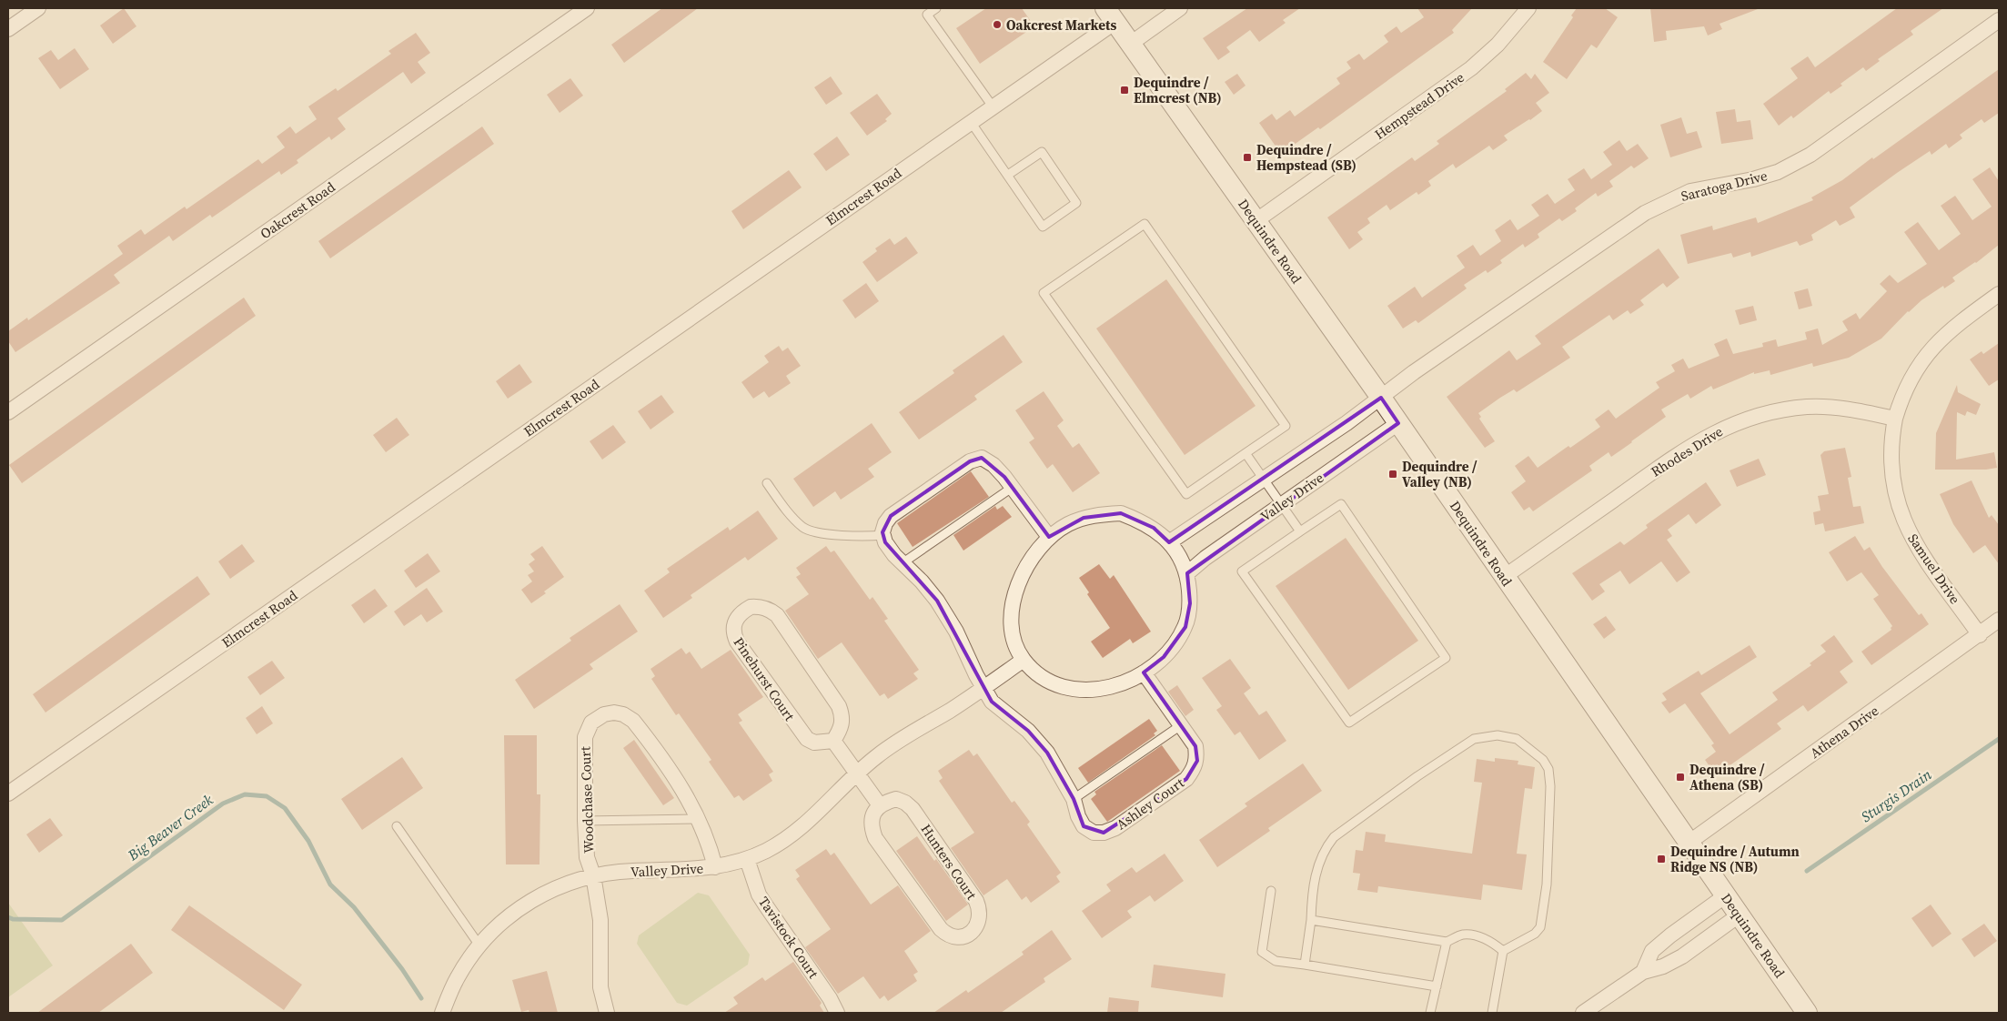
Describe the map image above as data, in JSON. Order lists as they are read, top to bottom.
{
  "streets": {
    "main road": ["Dequindre Road"],
    "street": [
      "Hempstead Drive",
      "Saratoga Drive",
      "Elmcrest Road",
      "Oakcrest Road",
      "Rhodes Drive",
      "Valley Drive",
      "Samuel Drive",
      "Pinehurst Court",
      "Athena Drive",
      "Woodchase Court",
      "Ashley Court",
      "Hunters Court",
      "Tavistock Court"
    ]
  },
  "crossings": [
    ["Hempstead Drive", "Dequindre Road"],
    ["Saratoga Drive", "Dequindre Road"],
    ["Elmcrest Road", "Dequindre Road"],
    ["Dequindre Road", "Rhodes Drive"],
    ["Dequindre Road", "Valley Drive"],
    ["Dequindre Road", "Athena Drive"],
    ["Rhodes Drive", "Samuel Drive"],
    ["Valley Drive", "Woodchase Court"],
    ["Valley Drive", "Ashley Court"],
    ["Valley Drive", "Tavistock Court"],
    ["Samuel Drive", "Athena Drive"]
  ],
  "water": ["Sturgis Drain", "Big Beaver Creek"],
  "places": {
    "other": ["Oakcrest Markets"],
    "transit": [
      "Dequindre / Elmcrest (NB)",
      "Dequindre / Hempstead (SB)",
      "Dequindre / Valley (NB)",
      "Dequindre / Athena (SB)",
      "Dequindre / Autumn Ridge NS (NB)"
    ]
  }
}
